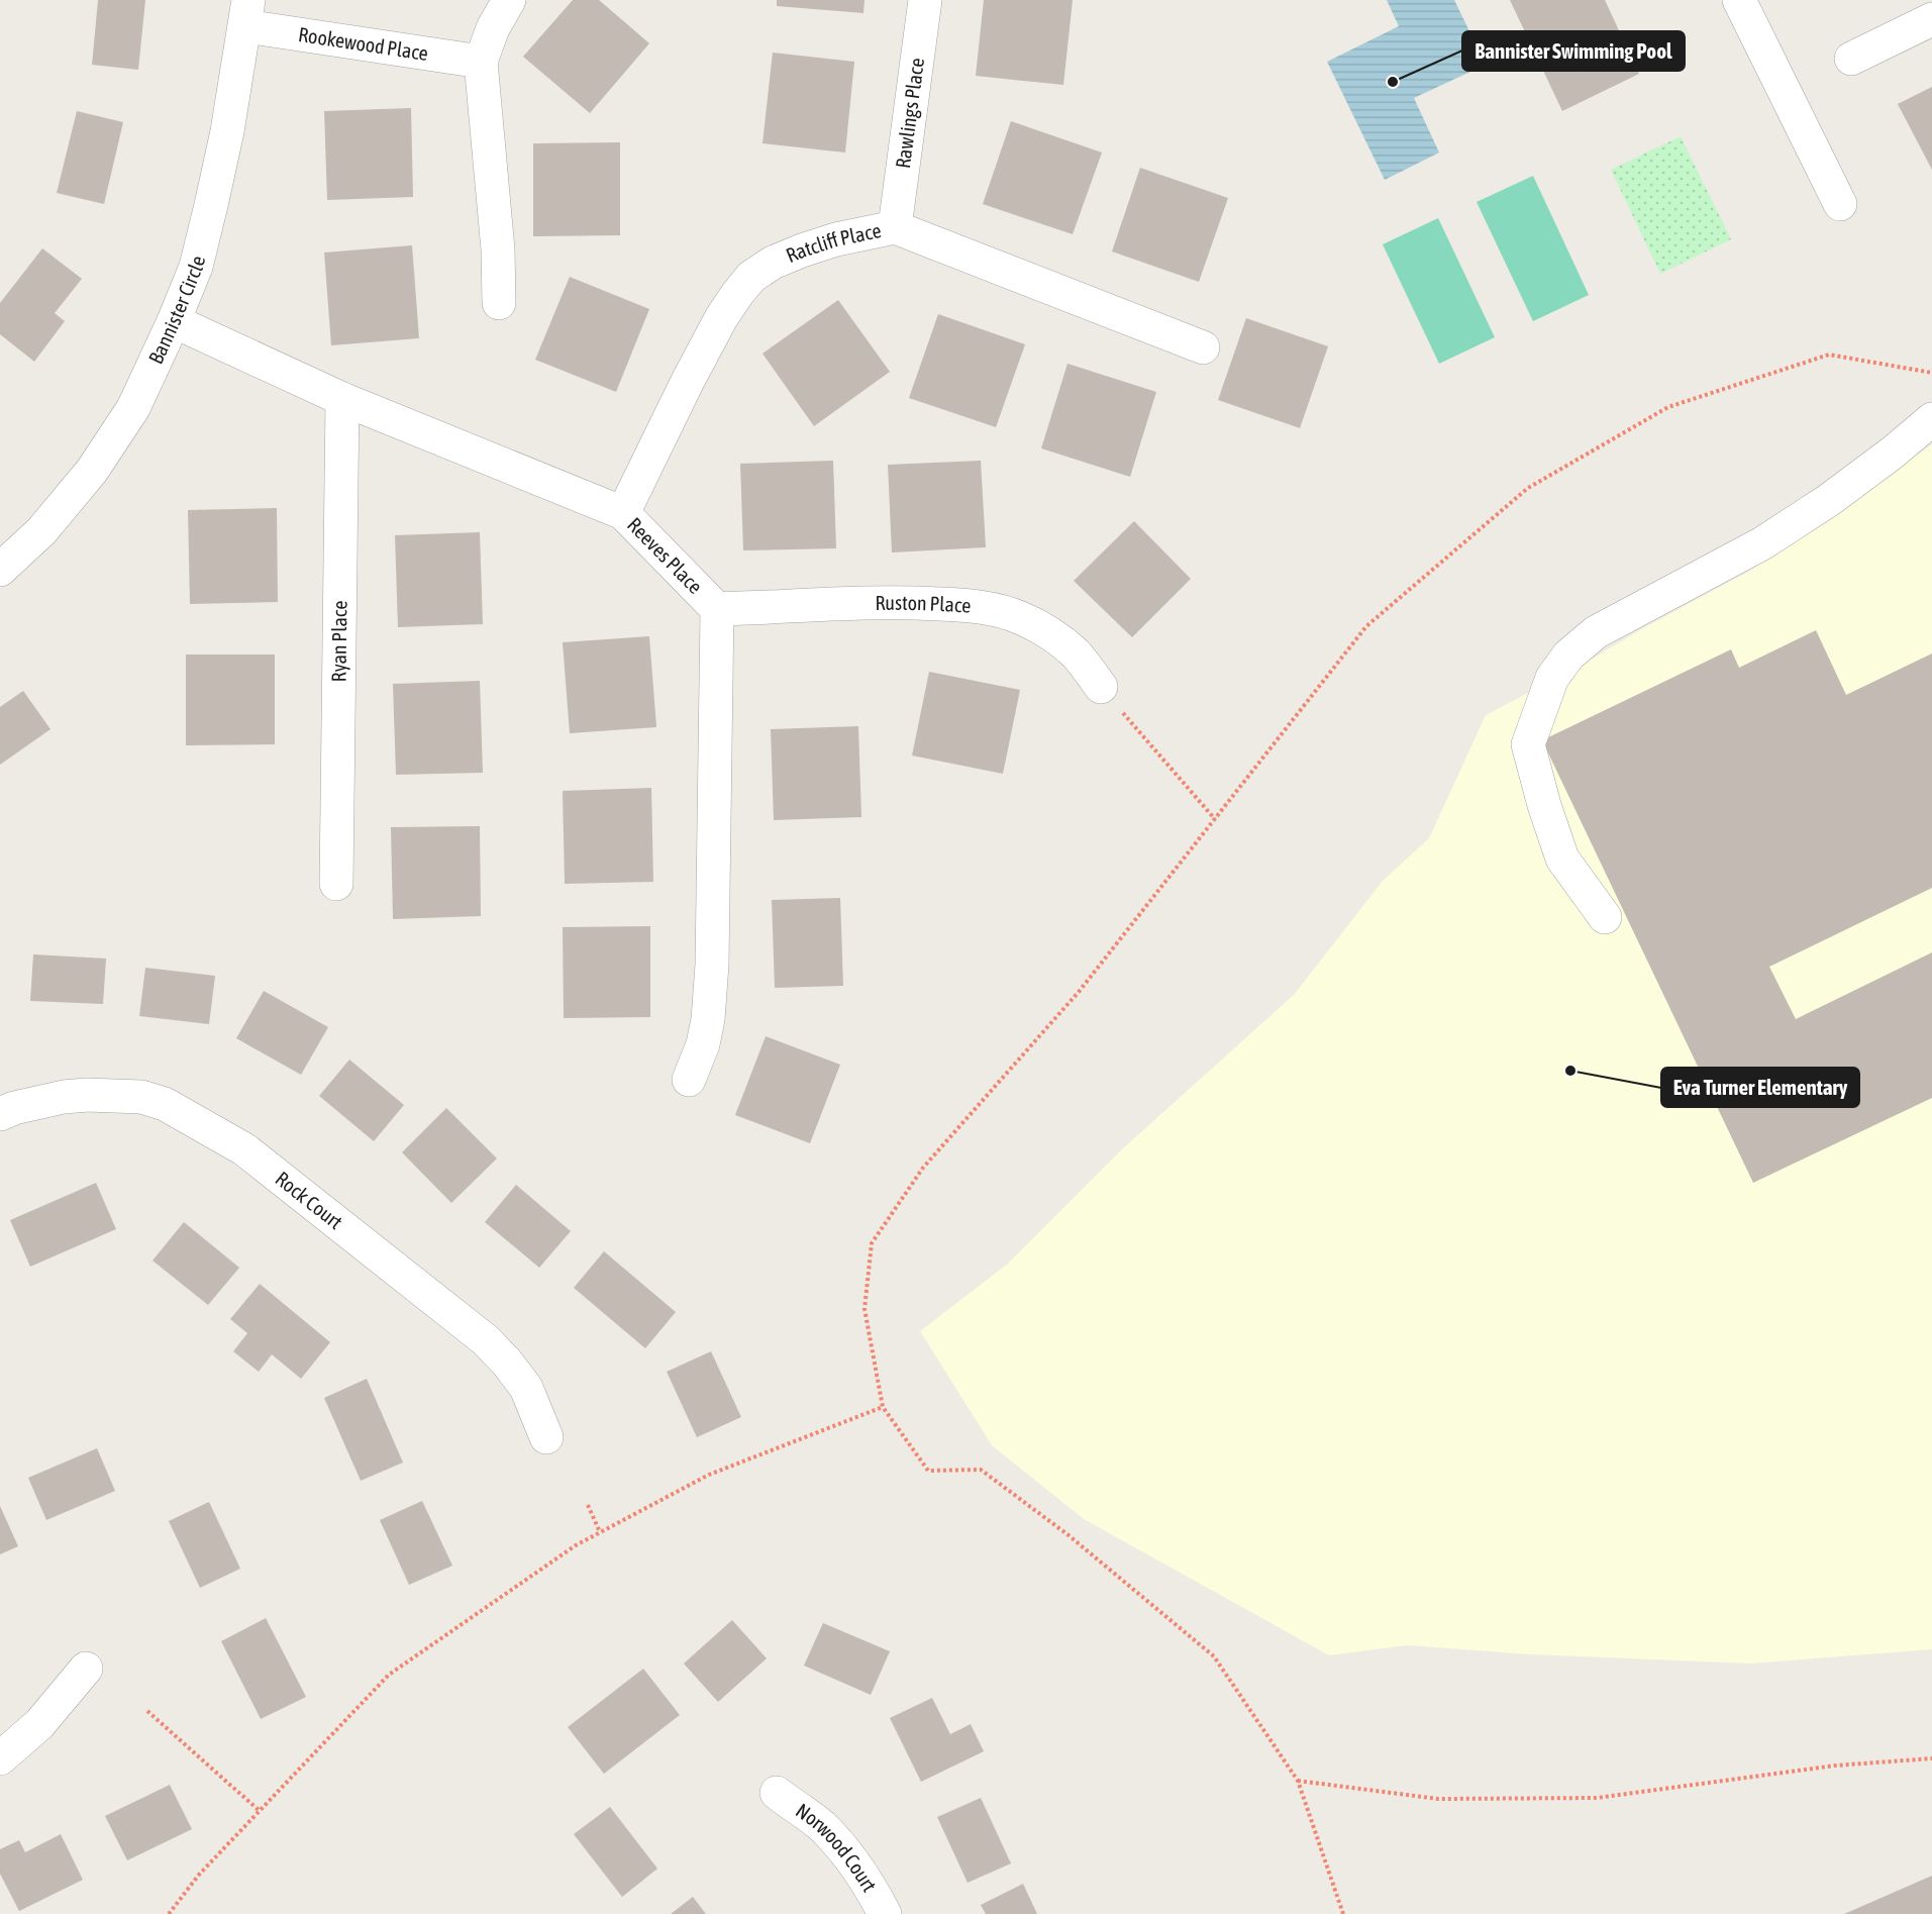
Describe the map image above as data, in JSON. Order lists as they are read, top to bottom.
{
  "streets": {
    "street": [
      "Rookewood Place",
      "Rawlings Place",
      "Ratcliff Place",
      "Bannister Circle",
      "Reeves Place",
      "Ruston Place",
      "Ryan Place",
      "Rock Court",
      "Norwood Court"
    ]
  },
  "crossings": [
    ["Rookewood Place", "Bannister Circle"],
    ["Rawlings Place", "Ratcliff Place"],
    ["Ratcliff Place", "Reeves Place"],
    ["Bannister Circle", "Reeves Place"],
    ["Reeves Place", "Ruston Place"],
    ["Reeves Place", "Ryan Place"]
  ],
  "places": ["Bannister Swimming Pool", "Eva Turner Elementary"]
}
